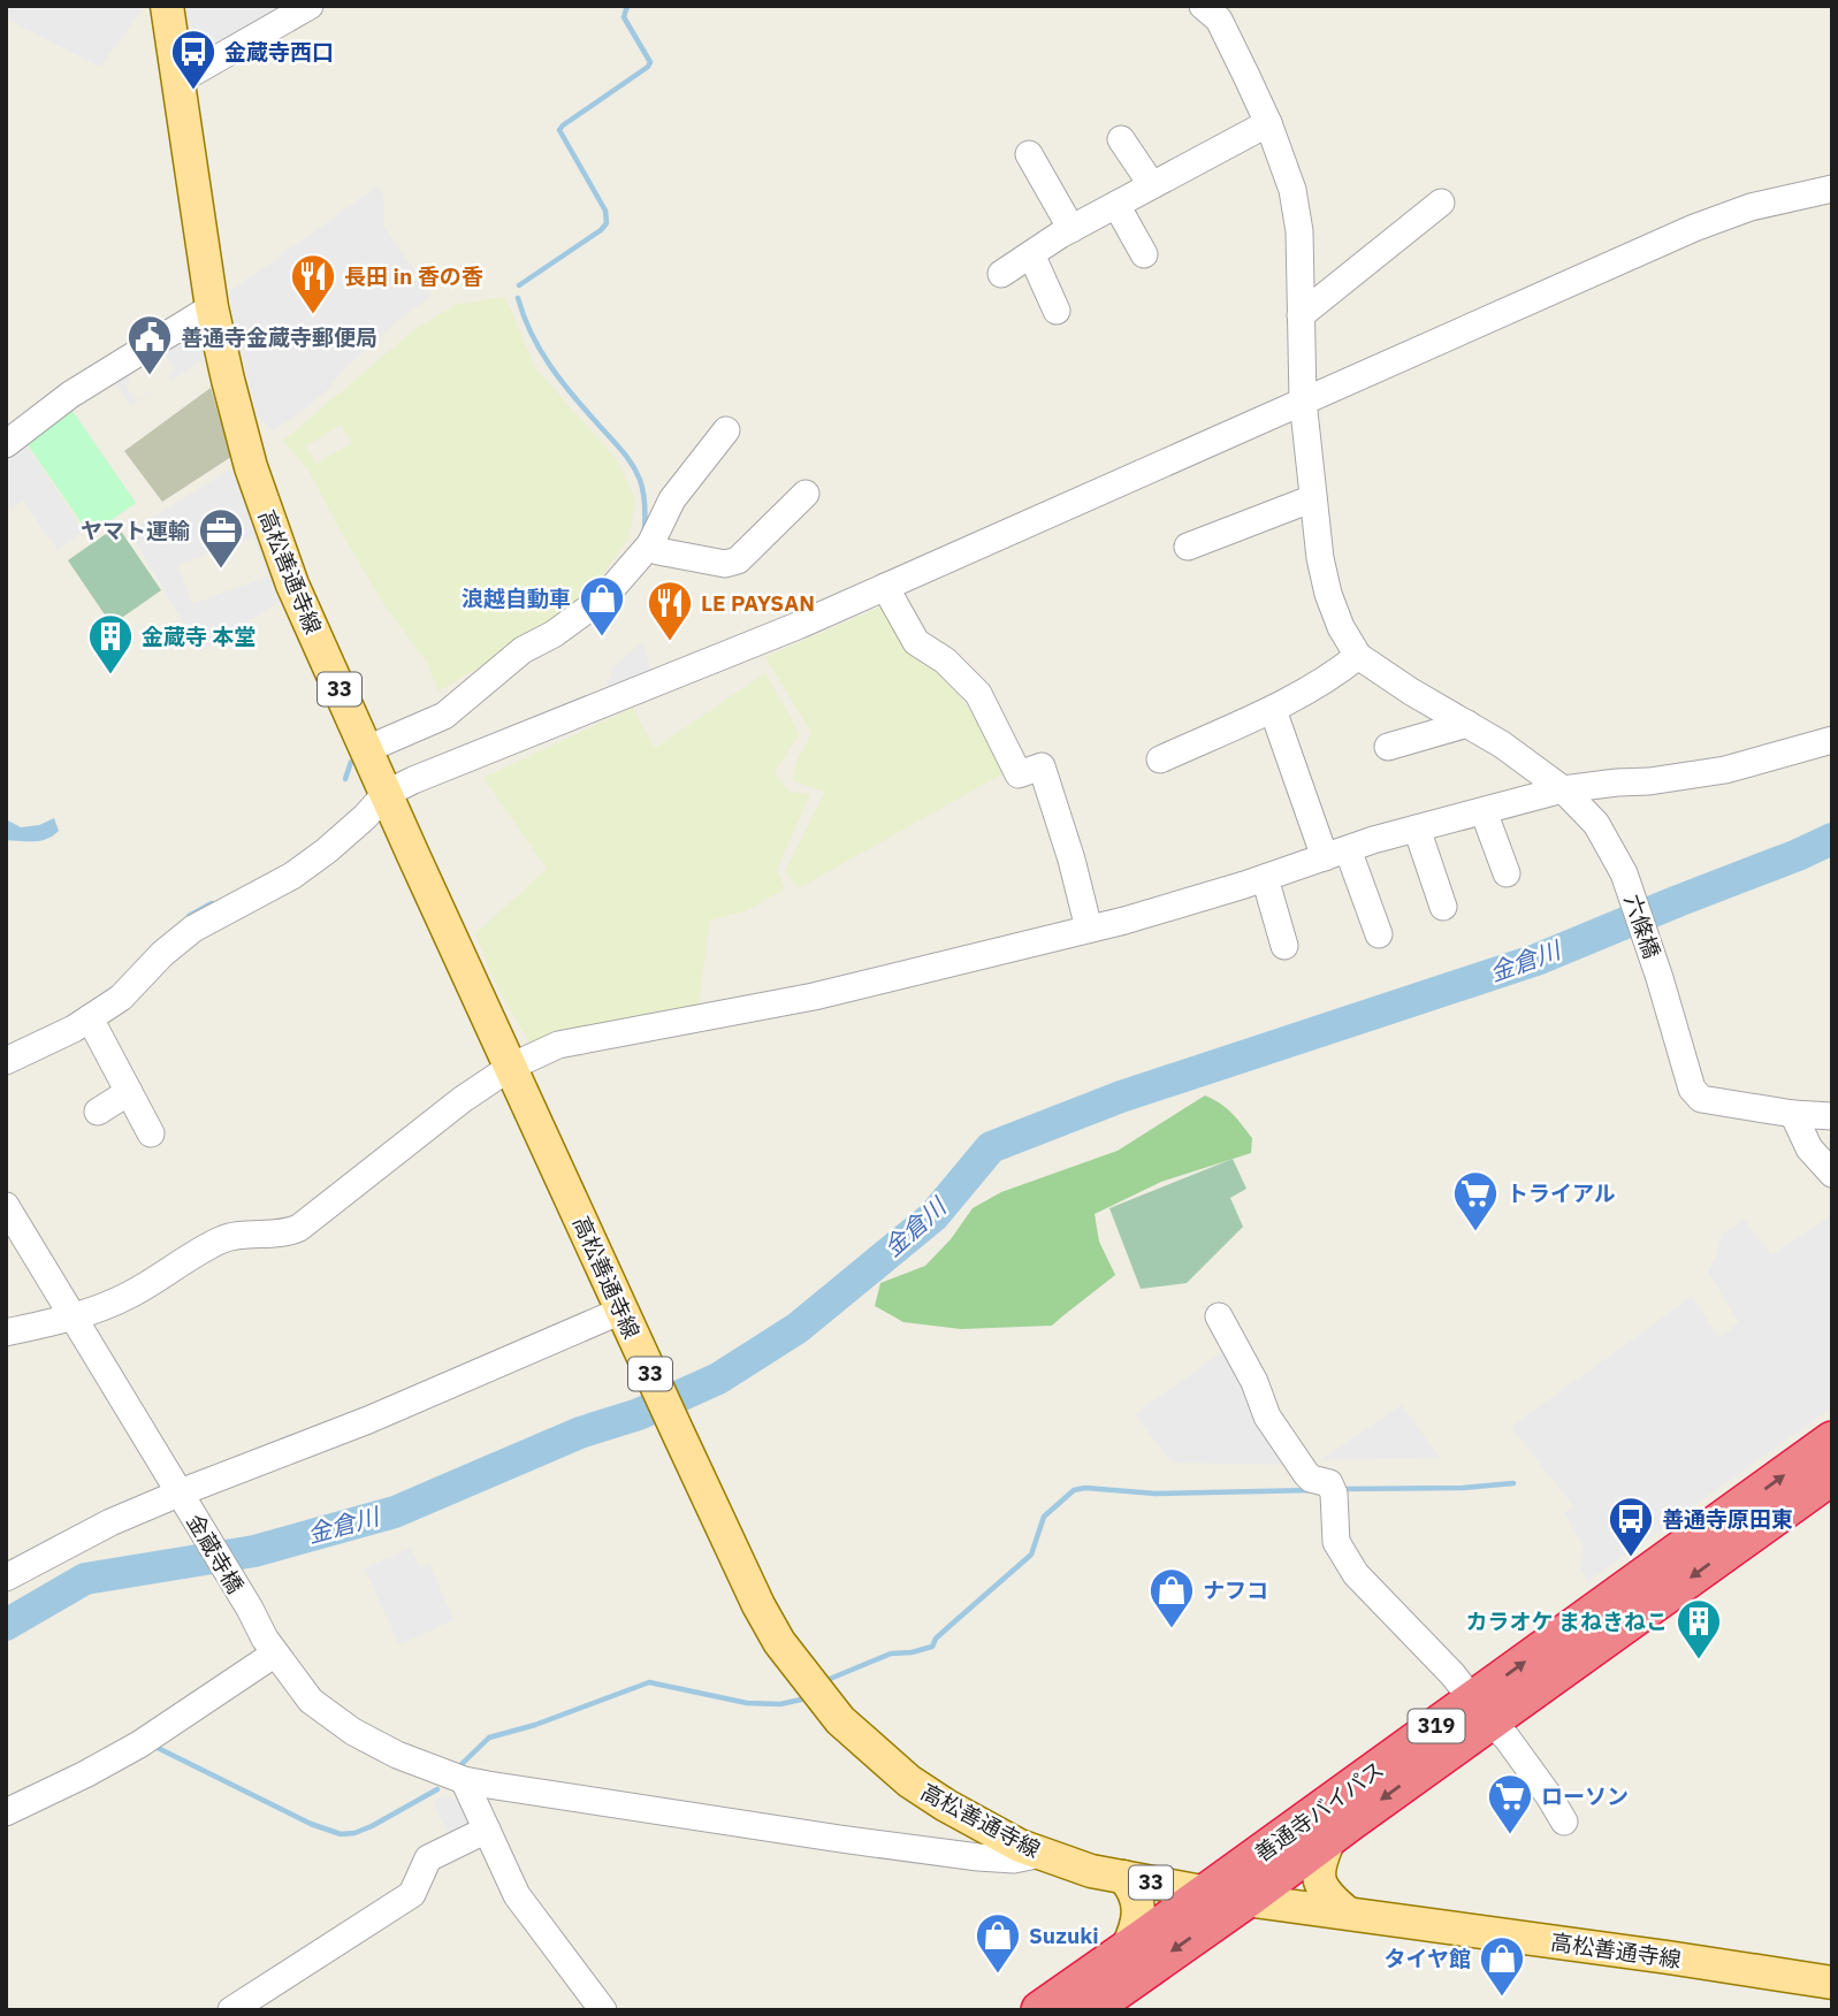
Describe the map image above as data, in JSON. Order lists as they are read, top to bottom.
{
  "streets": {
    "highway": ["319", "善通寺バイパス"],
    "main road": ["高松善通寺線", "33"],
    "street": ["六條橋", "金蔵寺橋"]
  },
  "crossings": [
    ["高松善通寺線", "金蔵寺橋"],
    ["高松善通寺線", "善通寺バイパス"]
  ],
  "water": ["金倉川"],
  "places": {
    "bus stop": ["金蔵寺西口", "善通寺原田東"],
    "restaurant": ["長田 in 香の香", "LE PAYSAN"],
    "public building": ["善通寺金蔵寺郵便局"],
    "office": ["ヤマト運輸"],
    "shop": [
      "浪越自動車",
      "ナフコ",
      "Suzuki",
      "タイヤ館"
    ],
    "building": ["金蔵寺 本堂", "カラオケ まねきねこ"],
    "supermarket": ["トライアル", "ローソン"]
  }
}
